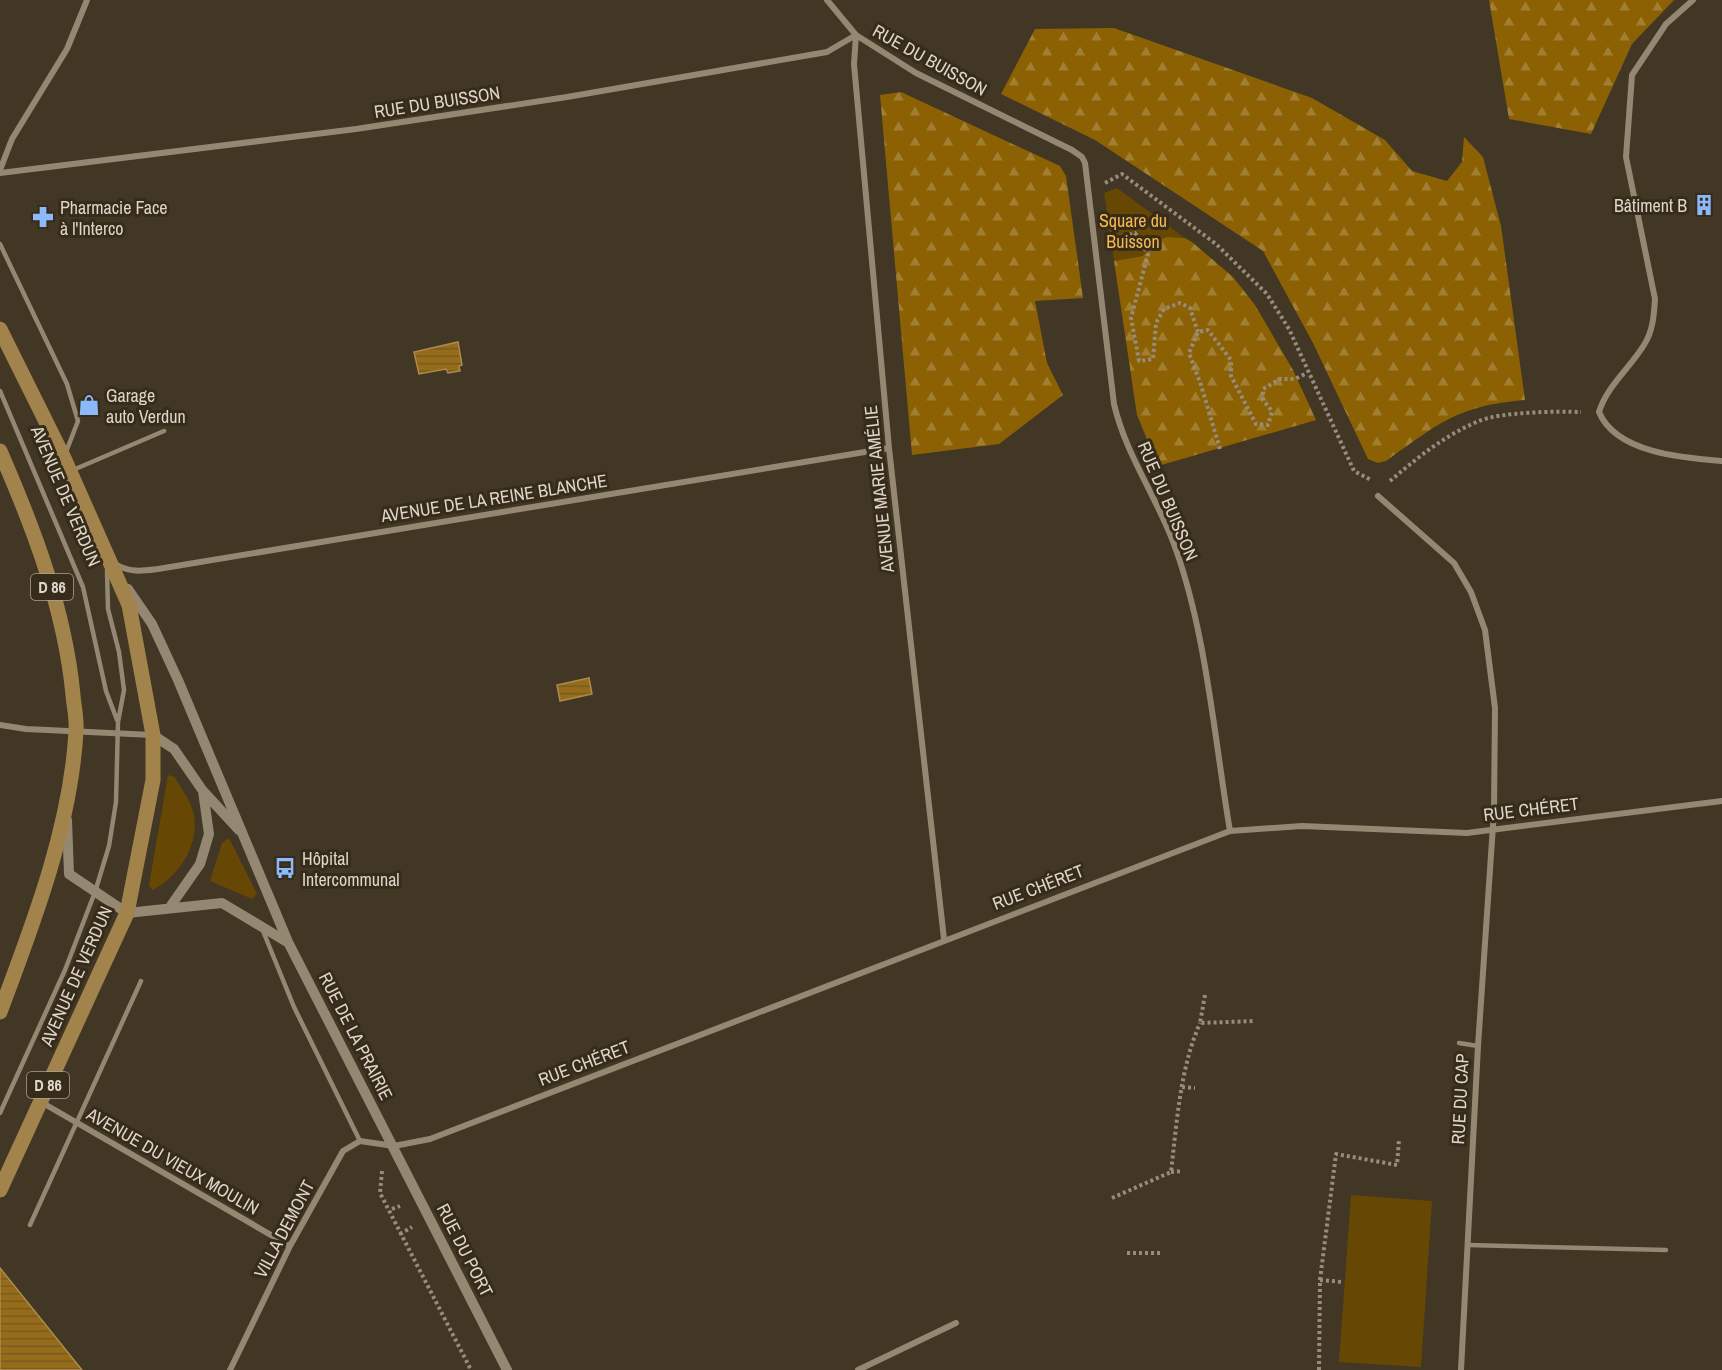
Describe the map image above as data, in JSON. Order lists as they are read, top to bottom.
{
  "streets": {
    "main road": ["AVENUE DE VERDUN", "D 86"],
    "street": [
      "RUE DU BUISSON",
      "AVENUE MARIE AMÉLIE",
      "AVENUE DE LA REINE BLANCHE",
      "RUE CHÉRET",
      "RUE DE LA PRAIRIE",
      "RUE DU CAP",
      "AVENUE DU VIEUX MOULIN",
      "VILLA DEMONT",
      "RUE DU PORT"
    ]
  },
  "crossings": [
    ["RUE DU BUISSON", "AVENUE MARIE AMÉLIE"],
    ["RUE DU BUISSON", "RUE CHÉRET"],
    ["AVENUE MARIE AMÉLIE", "AVENUE DE LA REINE BLANCHE"],
    ["AVENUE MARIE AMÉLIE", "RUE CHÉRET"],
    ["AVENUE DE VERDUN", "AVENUE DE LA REINE BLANCHE"],
    ["AVENUE DE VERDUN", "AVENUE DU VIEUX MOULIN"],
    ["RUE CHÉRET", "RUE DE LA PRAIRIE"],
    ["RUE CHÉRET", "RUE DU CAP"],
    ["RUE CHÉRET", "RUE DU PORT"],
    ["RUE DE LA PRAIRIE", "RUE DU PORT"],
    ["AVENUE DU VIEUX MOULIN", "VILLA DEMONT"]
  ],
  "parks": ["Square du Buisson"],
  "places": {
    "building": ["Bâtiment B"],
    "pharmacy": ["Pharmacie Face à l'Interco"],
    "shop": ["Garage auto Verdun"],
    "bus stop": ["Hôpital Intercommunal"]
  }
}
